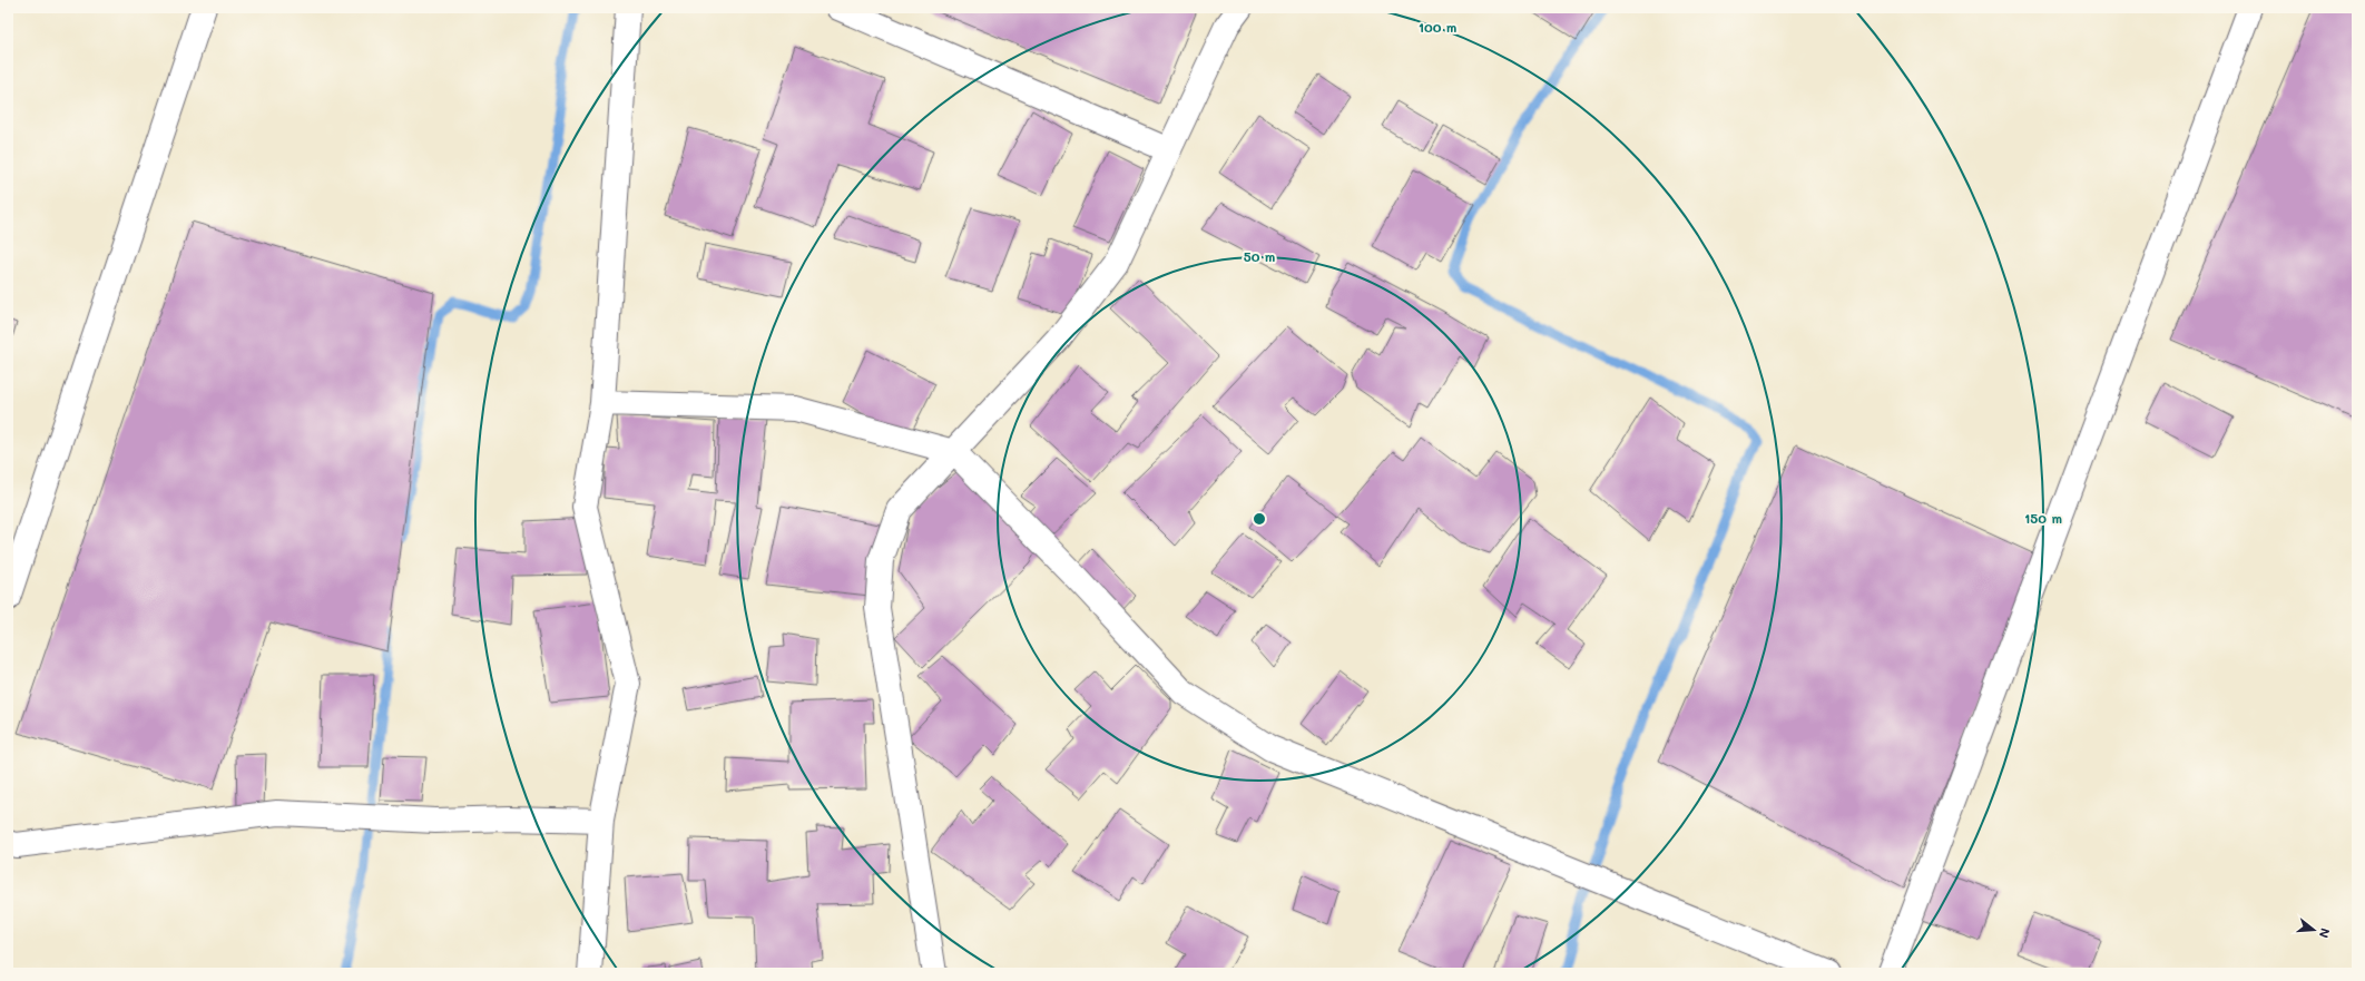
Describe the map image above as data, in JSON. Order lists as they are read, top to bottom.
{
  "north": "right",
  "rings": ["100 m", "50 m", "150 m"]
}
